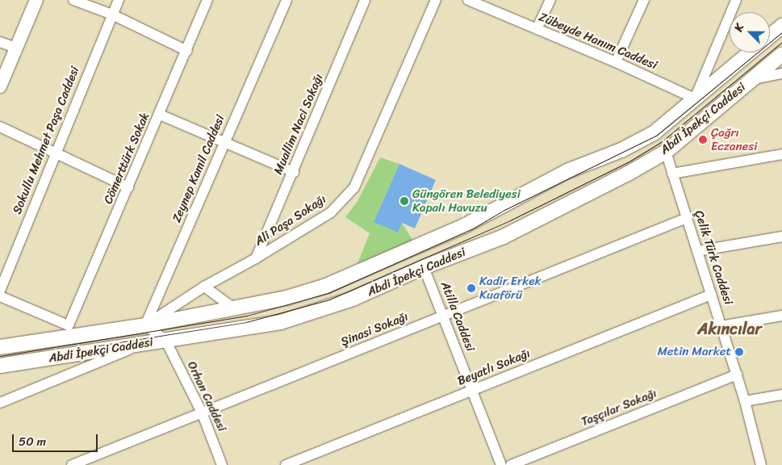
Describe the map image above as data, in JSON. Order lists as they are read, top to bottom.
{
  "streets": {
    "main road": ["Abdi İpekçi Caddesi"],
    "street": [
      "Zübeyde Hanım Caddesi",
      "Muallim Naci Sokağı",
      "Sokullu Mehmet Paşa Caddesi",
      "Cömerttürk Sokak",
      "Zeynep Kamil Caddesi",
      "Ali Paşa Sokağı",
      "Çelik Türk Caddesi",
      "Atilla Caddesi",
      "Şinasi Sokağı",
      "Beyatlı Sokağı",
      "Orhan Caddesi",
      "Taşçılar Sokağı"
    ]
  },
  "crossings": [
    ["Zübeyde Hanım Caddesi", "Abdi İpekçi Caddesi"],
    ["Abdi İpekçi Caddesi", "Zeynep Kamil Caddesi"],
    ["Abdi İpekçi Caddesi", "Ali Paşa Sokağı"],
    ["Abdi İpekçi Caddesi", "Çelik Türk Caddesi"],
    ["Abdi İpekçi Caddesi", "Atilla Caddesi"],
    ["Abdi İpekçi Caddesi", "Orhan Caddesi"],
    ["Muallim Naci Sokağı", "Ali Paşa Sokağı"],
    ["Zeynep Kamil Caddesi", "Ali Paşa Sokağı"],
    ["Çelik Türk Caddesi", "Şinasi Sokağı"],
    ["Çelik Türk Caddesi", "Beyatlı Sokağı"],
    ["Çelik Türk Caddesi", "Taşçılar Sokağı"],
    ["Atilla Caddesi", "Şinasi Sokağı"],
    ["Atilla Caddesi", "Beyatlı Sokağı"],
    ["Şinasi Sokağı", "Orhan Caddesi"]
  ],
  "districts": ["Akıncılar"],
  "places": [
    "Çağrı Eczanesi",
    "Güngören Belediyesi Kapalı Havuzu",
    "Kadir Erkek Kuaförü",
    "Metin Market"
  ],
  "scale_bar": "50 m",
  "north": "top left"
}
